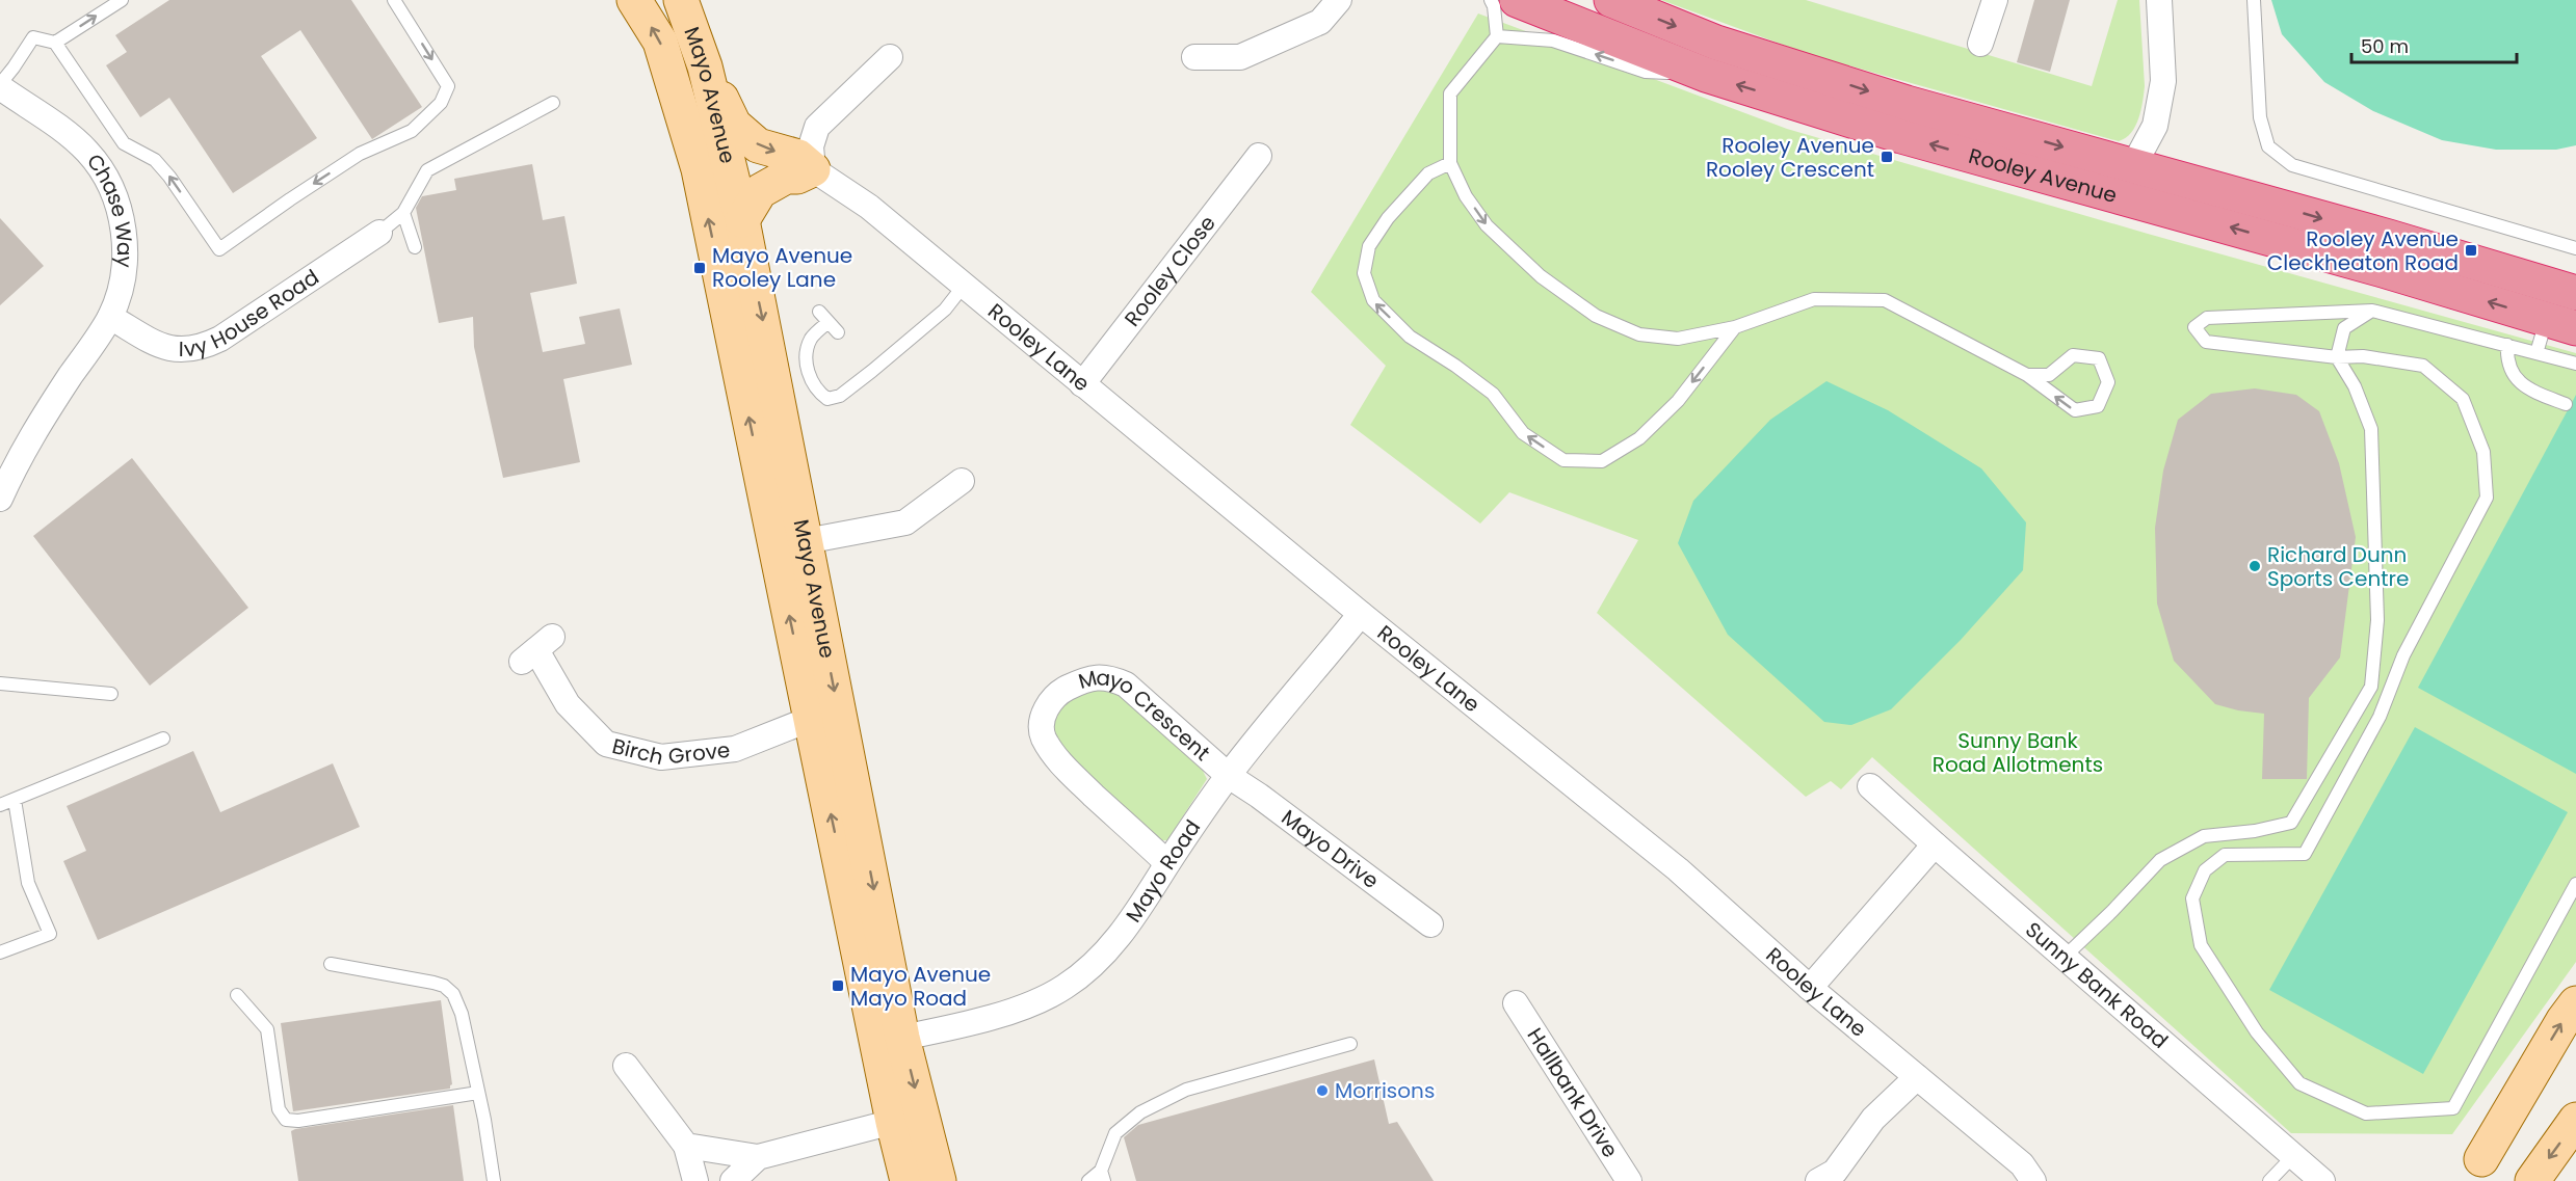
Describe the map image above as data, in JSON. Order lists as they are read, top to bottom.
{
  "streets": {
    "highway": ["Rooley Avenue"],
    "main road": ["Mayo Avenue"],
    "street": [
      "Chase Way",
      "Rooley Close",
      "Ivy House Road",
      "Rooley Lane",
      "Mayo Crescent",
      "Birch Grove",
      "Mayo Drive",
      "Mayo Road",
      "Sunny Bank Road",
      "Hallbank Drive"
    ]
  },
  "crossings": [
    ["Mayo Avenue", "Birch Grove"],
    ["Mayo Avenue", "Mayo Road"],
    ["Chase Way", "Ivy House Road"],
    ["Rooley Close", "Rooley Lane"],
    ["Rooley Lane", "Mayo Road"],
    ["Mayo Crescent", "Mayo Drive"],
    ["Mayo Crescent", "Mayo Road"],
    ["Mayo Drive", "Mayo Road"]
  ],
  "parks": ["Sunny Bank Road Allotments"],
  "places": {
    "transit": [
      "Rooley Avenue Rooley Crescent",
      "Rooley Avenue Cleckheaton Road",
      "Mayo Avenue Rooley Lane",
      "Mayo Avenue Mayo Road"
    ],
    "other": ["Richard Dunn Sports Centre", "Morrisons"]
  },
  "scale_bar": "50 m"
}
